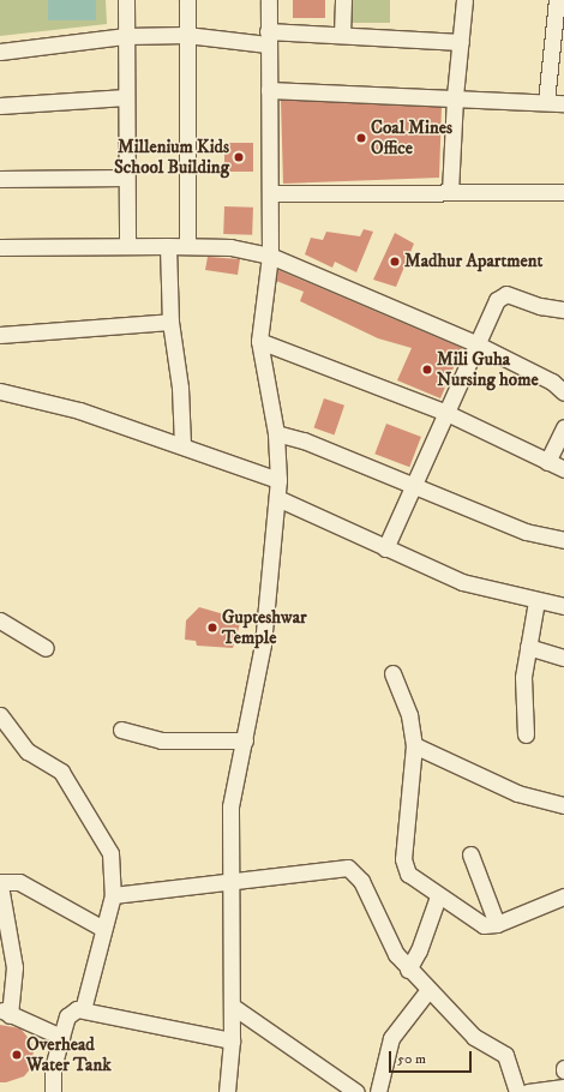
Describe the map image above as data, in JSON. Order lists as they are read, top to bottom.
{
  "places": [
    "Coal Mines Office",
    "Millenium Kids School Building",
    "Madhur Apartment",
    "Mili Guha Nursing home",
    "Gupteshwar Temple",
    "Overhead Water Tank"
  ],
  "scale_bar": "50 m"
}
